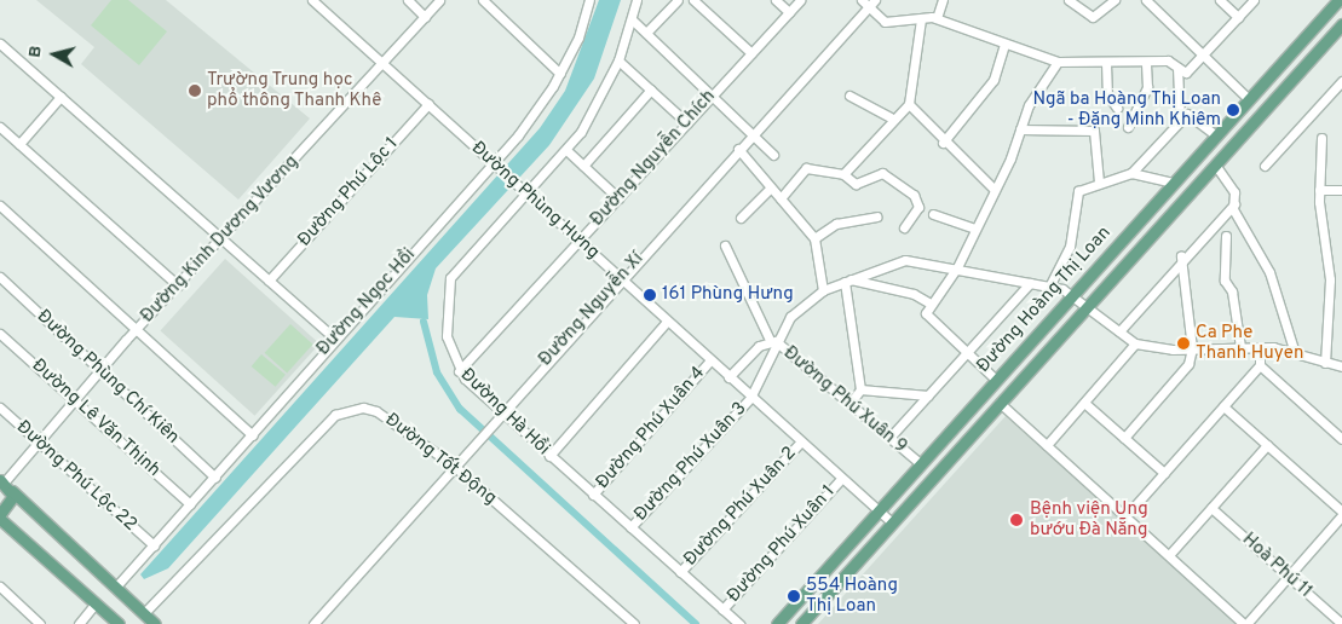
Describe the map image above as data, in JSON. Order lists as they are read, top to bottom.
{
  "streets": {
    "main road": ["Đường Hoàng Thị Loan"],
    "street": [
      "Đường Nguyễn Chích",
      "Đường Phú Lộc 1",
      "Đường Phùng Hưng",
      "Đường Kinh Dương Vương",
      "Đường Ngọc Hồi",
      "Đường Nguyễn Xí",
      "Đường Phùng Chí Kiên",
      "Đường Phú Xuân 9",
      "Đường Hà Hồi",
      "Đường Lê Văn Thịnh",
      "Đường Phú Xuân 4",
      "Đường Tốt Động",
      "Đường Phú Xuân 3",
      "Đường Phú Lộc 22",
      "Đường Phú Xuân 2",
      "Đường Phú Xuân 1",
      "Hoà Phú 11"
    ]
  },
  "crossings": [
    ["Đường Nguyễn Chích", "Đường Phùng Hưng"],
    ["Đường Nguyễn Chích", "Đường Hà Hồi"],
    ["Đường Phú Lộc 1", "Đường Phùng Hưng"],
    ["Đường Phùng Hưng", "Đường Kinh Dương Vương"],
    ["Đường Phùng Hưng", "Đường Hoàng Thị Loan"],
    ["Đường Phùng Hưng", "Đường Ngọc Hồi"],
    ["Đường Phùng Hưng", "Đường Nguyễn Xí"],
    ["Đường Phùng Hưng", "Đường Phú Xuân 9"],
    ["Đường Phùng Hưng", "Đường Hà Hồi"],
    ["Đường Phùng Hưng", "Đường Phú Xuân 4"],
    ["Đường Phùng Hưng", "Đường Phú Xuân 3"],
    ["Đường Phùng Hưng", "Đường Phú Xuân 2"],
    ["Đường Phùng Hưng", "Đường Phú Xuân 1"],
    ["Đường Kinh Dương Vương", "Đường Phùng Chí Kiên"],
    ["Đường Kinh Dương Vương", "Đường Lê Văn Thịnh"],
    ["Đường Kinh Dương Vương", "Đường Phú Lộc 22"],
    ["Đường Hoàng Thị Loan", "Đường Phú Xuân 9"],
    ["Đường Ngọc Hồi", "Đường Phùng Chí Kiên"],
    ["Đường Ngọc Hồi", "Đường Lê Văn Thịnh"],
    ["Đường Ngọc Hồi", "Đường Phú Lộc 22"],
    ["Đường Nguyễn Xí", "Đường Hà Hồi"],
    ["Đường Nguyễn Xí", "Đường Tốt Động"],
    ["Đường Phú Xuân 9", "Đường Phú Xuân 3"],
    ["Đường Hà Hồi", "Đường Phú Xuân 4"],
    ["Đường Hà Hồi", "Đường Phú Xuân 3"],
    ["Đường Hà Hồi", "Đường Phú Xuân 2"],
    ["Đường Hà Hồi", "Đường Phú Xuân 1"]
  ],
  "places": [
    "Trường Trung học phổ thông Thanh Khê",
    "Ngã ba Hoàng Thị Loan - Đặng Minh Khiêm",
    "161 Phùng Hưng",
    "Ca Phe Thanh Huyen",
    "Bệnh viện Ung bướu Đà Nẵng",
    "554 Hoàng Thị Loan"
  ],
  "north": "left"
}
